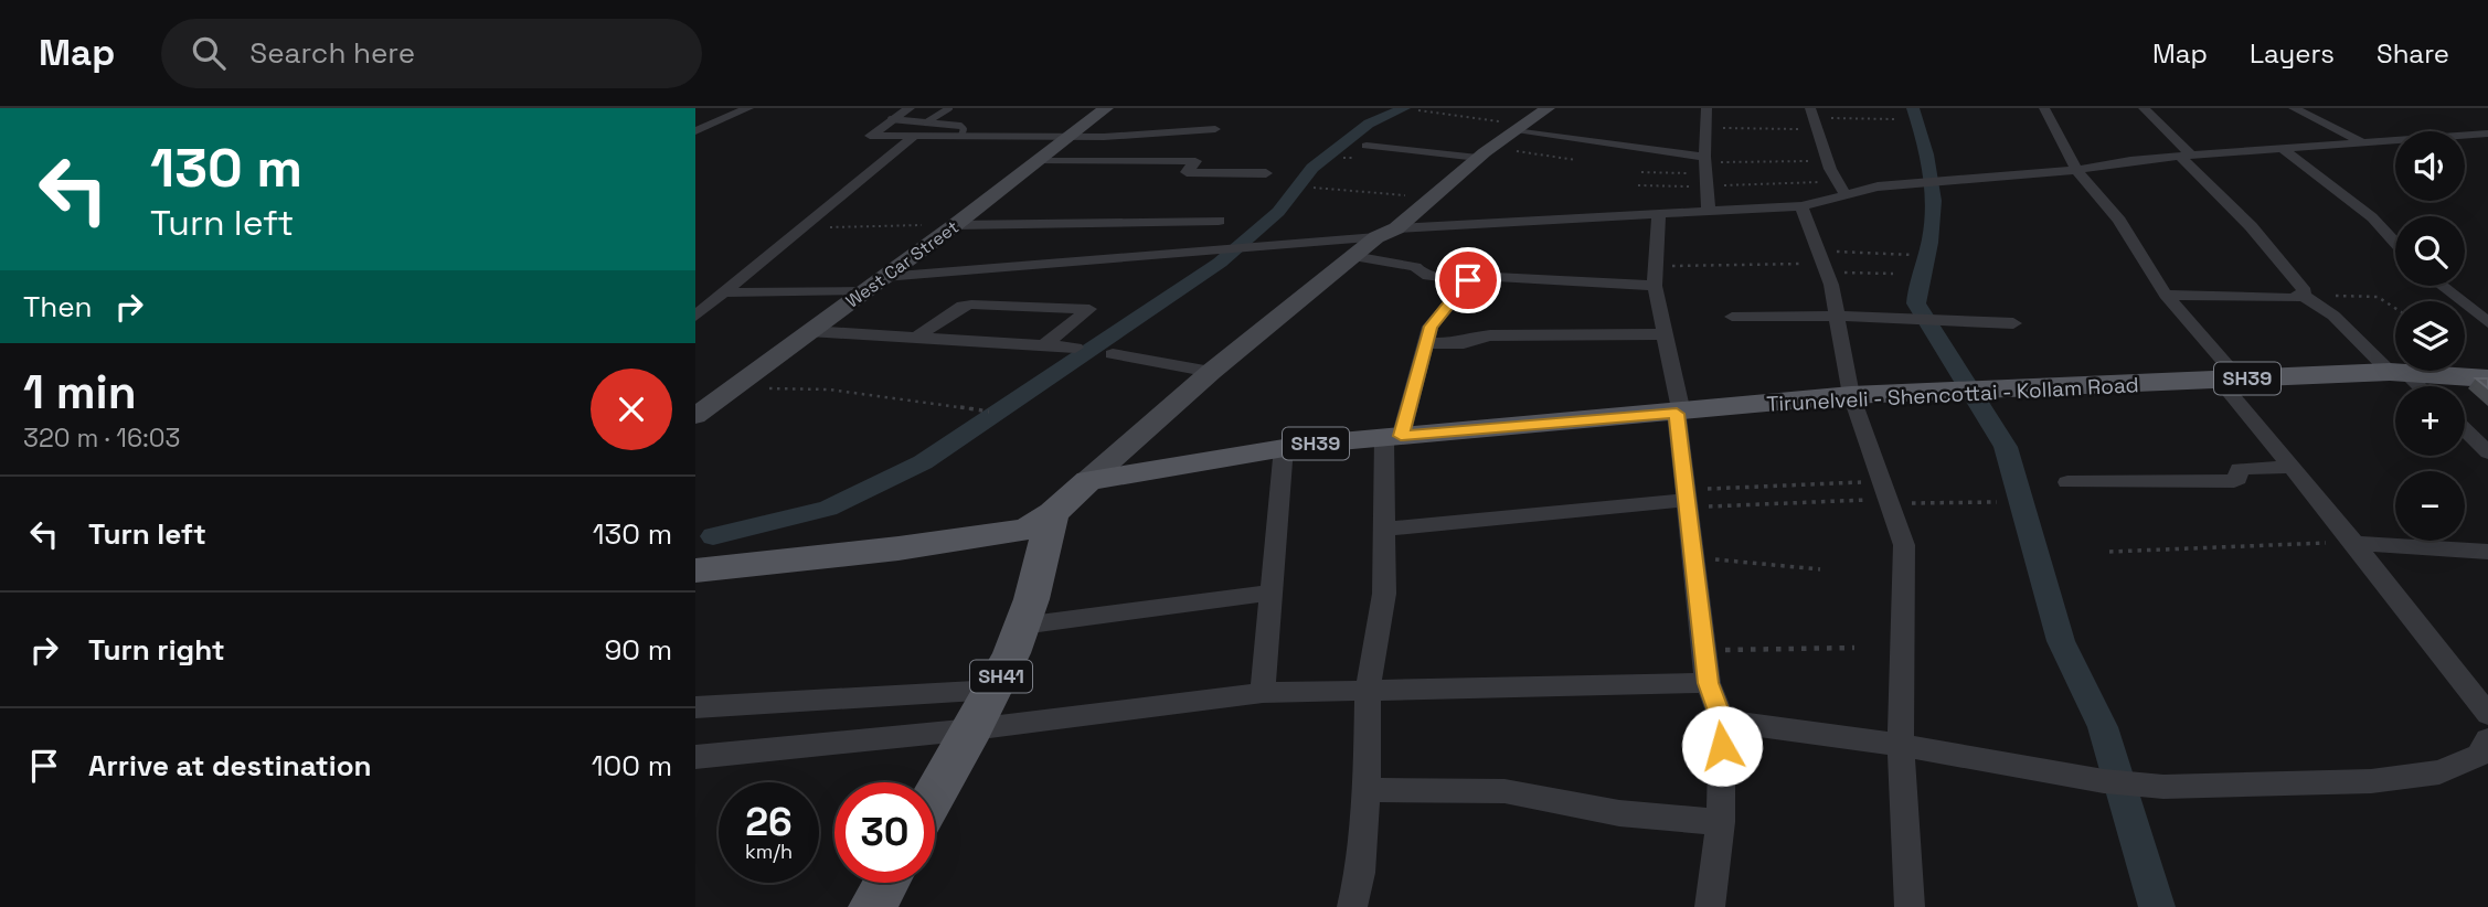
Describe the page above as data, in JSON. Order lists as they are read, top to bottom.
{
  "streets": {
    "main road": ["SH39", "Tirunelveli - Shencottai - Kollam Road", "SH41"],
    "street": ["West Car Street"]
  },
  "page": {
    "header": "Map",
    "search": "Search here",
    "nav": ["Map", "Layers", "Share"],
    "turn": ["130 m", "Turn left"],
    "map_buttons": ["+", "−"],
    "then": "Then",
    "heading": ["1 min", "320 m · 16:03"],
    "list": [
      {
        "name": "Turn left",
        "value": "130 m"
      },
      {
        "name": "Turn right",
        "value": "90 m"
      },
      {
        "name": "Arrive at destination",
        "value": "100 m"
      }
    ],
    "speed": "26 km/h",
    "limit": "30"
  }
}
